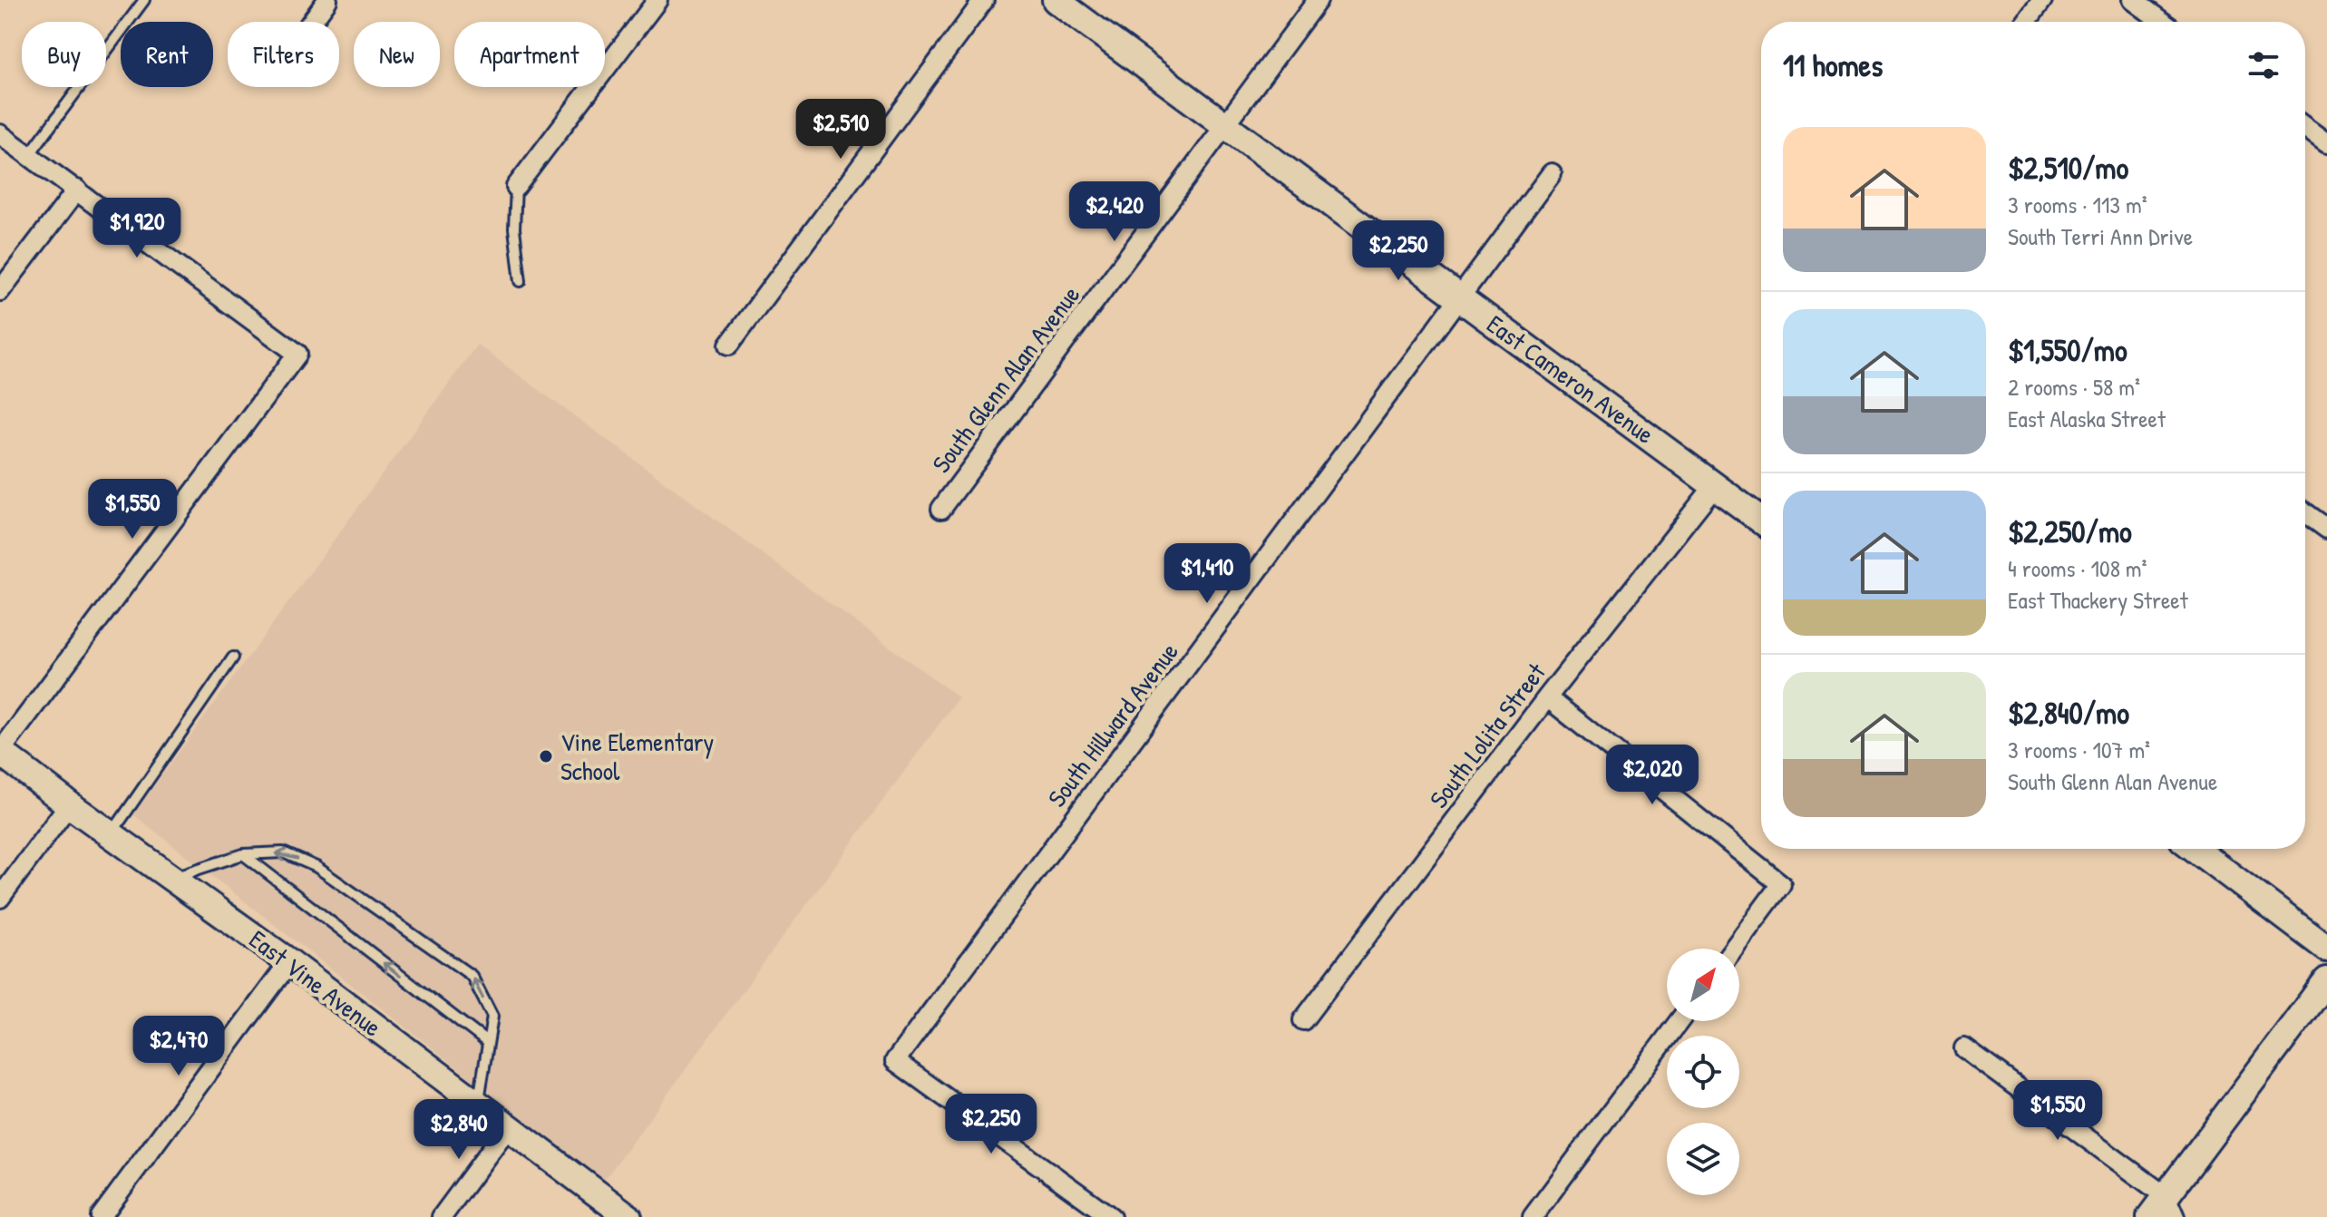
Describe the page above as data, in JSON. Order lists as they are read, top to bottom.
{
  "streets": {
    "main road": ["East Cameron Avenue", "East Vine Avenue"],
    "street": ["South Glenn Alan Avenue", "South Hillward Avenue", "South Lolita Street"]
  },
  "crossings": [
    ["South Glenn Alan Avenue", "East Cameron Avenue"],
    ["East Cameron Avenue", "South Hillward Avenue"],
    ["East Cameron Avenue", "South Lolita Street"]
  ],
  "places": ["Vine Elementary School"],
  "north": "top right",
  "page": {
    "chip": [
      "Buy",
      "Rent",
      "Filters",
      "New",
      "Apartment"
    ],
    "heading": "11 homes",
    "price": [
      "$2,510",
      "$2,420",
      "$1,920",
      "$2,250",
      "$1,550",
      "$1,410",
      "$2,020",
      "$2,470",
      "$1,550",
      "$2,250",
      "$2,840"
    ],
    "list": [
      {
        "name": "$2,510/mo",
        "note": "3 rooms · 113 m² · South Terri Ann Drive"
      },
      {
        "name": "$1,550/mo",
        "note": "2 rooms · 58 m² · East Alaska Street"
      },
      {
        "name": "$2,250/mo",
        "note": "4 rooms · 108 m² · East Thackery Street"
      },
      {
        "name": "$2,840/mo",
        "note": "3 rooms · 107 m² · South Glenn Alan Avenue"
      }
    ]
  }
}
